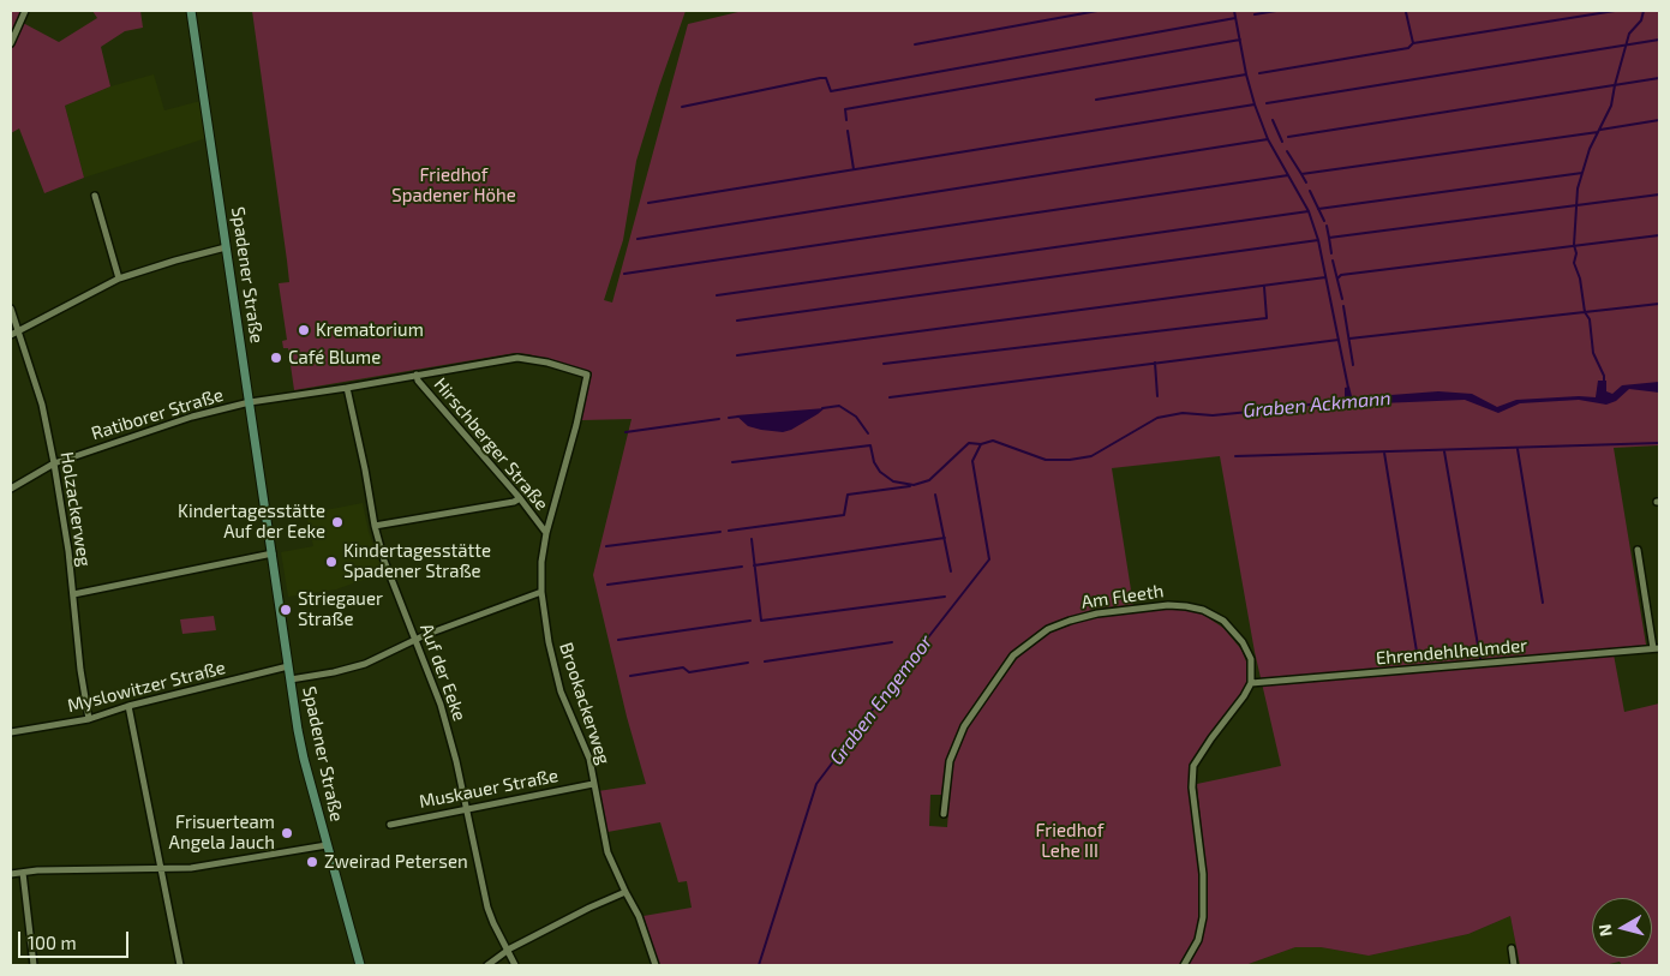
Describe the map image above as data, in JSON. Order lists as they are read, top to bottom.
{
  "streets": {
    "street": [
      "Spadener Straße",
      "Ratiborer Straße",
      "Hirschberger Straße",
      "Holzackerweg",
      "Am Fleeth",
      "Ehrendehlhelmder",
      "Auf der Eeke",
      "Myslowitzer Straße",
      "Brookackerweg",
      "Muskauer Straße"
    ]
  },
  "crossings": [
    ["Spadener Straße", "Ratiborer Straße"],
    ["Spadener Straße", "Myslowitzer Straße"],
    ["Ratiborer Straße", "Hirschberger Straße"],
    ["Ratiborer Straße", "Holzackerweg"],
    ["Ratiborer Straße", "Auf der Eeke"],
    ["Ratiborer Straße", "Brookackerweg"],
    ["Hirschberger Straße", "Brookackerweg"],
    ["Holzackerweg", "Myslowitzer Straße"],
    ["Am Fleeth", "Ehrendehlhelmder"],
    ["Auf der Eeke", "Muskauer Straße"],
    ["Brookackerweg", "Muskauer Straße"]
  ],
  "water": ["Graben Ackmann", "Graben Engemoor"],
  "parks": ["Friedhof Spadener Höhe", "Friedhof Lehe III"],
  "places": [
    "Krematorium",
    "Café Blume",
    "Kindertagesstätte Auf der Eeke",
    "Kindertagesstätte Spadener Straße",
    "Striegauer Straße",
    "Frisuerteam Angela Jauch",
    "Zweirad Petersen"
  ],
  "scale_bar": "100 m",
  "north": "left"
}
